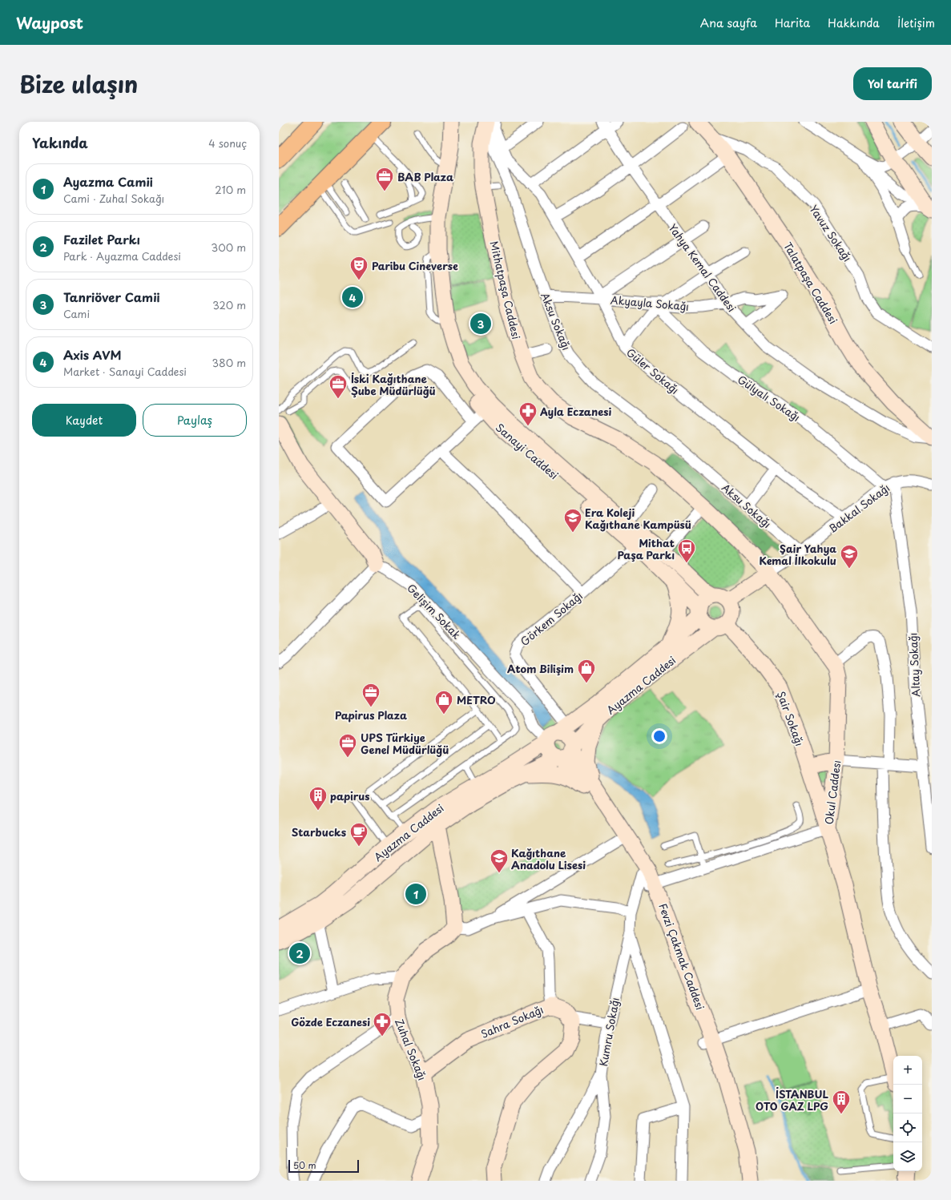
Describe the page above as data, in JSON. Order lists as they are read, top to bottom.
{
  "streets": {
    "main road": [
      "Talatpaşa Caddesi",
      "Mithatpaşa Caddesi",
      "Sanayi Caddesi",
      "Bakkal Sokağı",
      "Gelişim Sokak",
      "Ayazma Caddesi",
      "Şair Sokağı",
      "Okul Caddesı",
      "Fevzi Çakmak Caddesi",
      "Sahra Sokağı",
      "Zuhal Sokağı"
    ],
    "street": [
      "Yavuz Sokağı",
      "Yahya Kemal Caddesi",
      "Akyayla Sokağı",
      "Aksu Sokağı",
      "Güler Sokağı",
      "Gülyalı Sokağı",
      "Görkem Sokağı",
      "Altay Sokağı",
      "Kumru Sokağı"
    ]
  },
  "crossings": [
    ["Yavuz Sokağı", "Talatpaşa Caddesi"],
    ["Yahya Kemal Caddesi", "Talatpaşa Caddesi"],
    ["Yahya Kemal Caddesi", "Akyayla Sokağı"],
    ["Mithatpaşa Caddesi", "Aksu Sokağı"],
    ["Mithatpaşa Caddesi", "Güler Sokağı"],
    ["Mithatpaşa Caddesi", "Bakkal Sokağı"],
    ["Mithatpaşa Caddesi", "Okul Caddesı"],
    ["Akyayla Sokağı", "Aksu Sokağı"],
    ["Akyayla Sokağı", "Güler Sokağı"],
    ["Akyayla Sokağı", "Gülyalı Sokağı"],
    ["Aksu Sokağı", "Güler Sokağı"],
    ["Aksu Sokağı", "Bakkal Sokağı"],
    ["Güler Sokağı", "Bakkal Sokağı"],
    ["Gülyalı Sokağı", "Bakkal Sokağı"],
    ["Sanayi Caddesi", "Bakkal Sokağı"],
    ["Sanayi Caddesi", "Görkem Sokağı"],
    ["Sanayi Caddesi", "Ayazma Caddesi"],
    ["Sanayi Caddesi", "Şair Sokağı"],
    ["Bakkal Sokağı", "Altay Sokağı"],
    ["Bakkal Sokağı", "Ayazma Caddesi"],
    ["Bakkal Sokağı", "Şair Sokağı"],
    ["Bakkal Sokağı", "Okul Caddesı"],
    ["Gelişim Sokak", "Görkem Sokağı"],
    ["Gelişim Sokak", "Ayazma Caddesi"],
    ["Görkem Sokağı", "Ayazma Caddesi"],
    ["Ayazma Caddesi", "Şair Sokağı"],
    ["Ayazma Caddesi", "Fevzi Çakmak Caddesi"],
    ["Şair Sokağı", "Okul Caddesı"],
    ["Fevzi Çakmak Caddesi", "Kumru Sokağı"],
    ["Sahra Sokağı", "Zuhal Sokağı"]
  ],
  "places": {
    "office": [
      "BAB Plaza",
      "İski Kağıthane Şube Müdürlüğü",
      "Papirus Plaza",
      "UPS Türkiye Genel Müdürlüğü"
    ],
    "theatre": ["Paribu Cineverse"],
    "pharmacy": ["Ayla Eczanesi", "Gözde Eczanesi"],
    "school or university": ["Era Koleji Kağıthane Kampüsü", "Şair Yahya Kemal İlkokulu", "Kağıthane Anadolu Lisesi"],
    "bus stop": ["Mithat Paşa Parkı"],
    "shop": ["Atom Bilişim", "METRO"],
    "building": ["papirus", "İSTANBUL OTO GAZ LPG"],
    "cafe": ["Starbucks"]
  },
  "scale_bar": "50 m",
  "page": {
    "header": "Waypost",
    "nav": [
      "Ana sayfa",
      "Harita",
      "Hakkında",
      "İletişim"
    ],
    "title": "Bize ulaşın",
    "buttons": [
      "Yol tarifi",
      ["Kaydet", "Paylaş"]
    ],
    "heading": ["Yakında", "4 sonuç"],
    "list": [
      {
        "mark": "1",
        "name": "Ayazma Camii",
        "note": "Cami · Zuhal Sokağı",
        "value": "210 m"
      },
      {
        "mark": "2",
        "name": "Fazilet Parkı",
        "note": "Park · Ayazma Caddesi",
        "value": "300 m"
      },
      {
        "mark": "3",
        "name": "Tanriöver Camii",
        "note": "Cami",
        "value": "320 m"
      },
      {
        "mark": "4",
        "name": "Axis AVM",
        "note": "Market · Sanayi Caddesi",
        "value": "380 m"
      }
    ],
    "pins": [
      "4",
      "3",
      "1",
      "2"
    ],
    "map_buttons": ["+", "−"],
    "scale": "50 m"
  }
}
